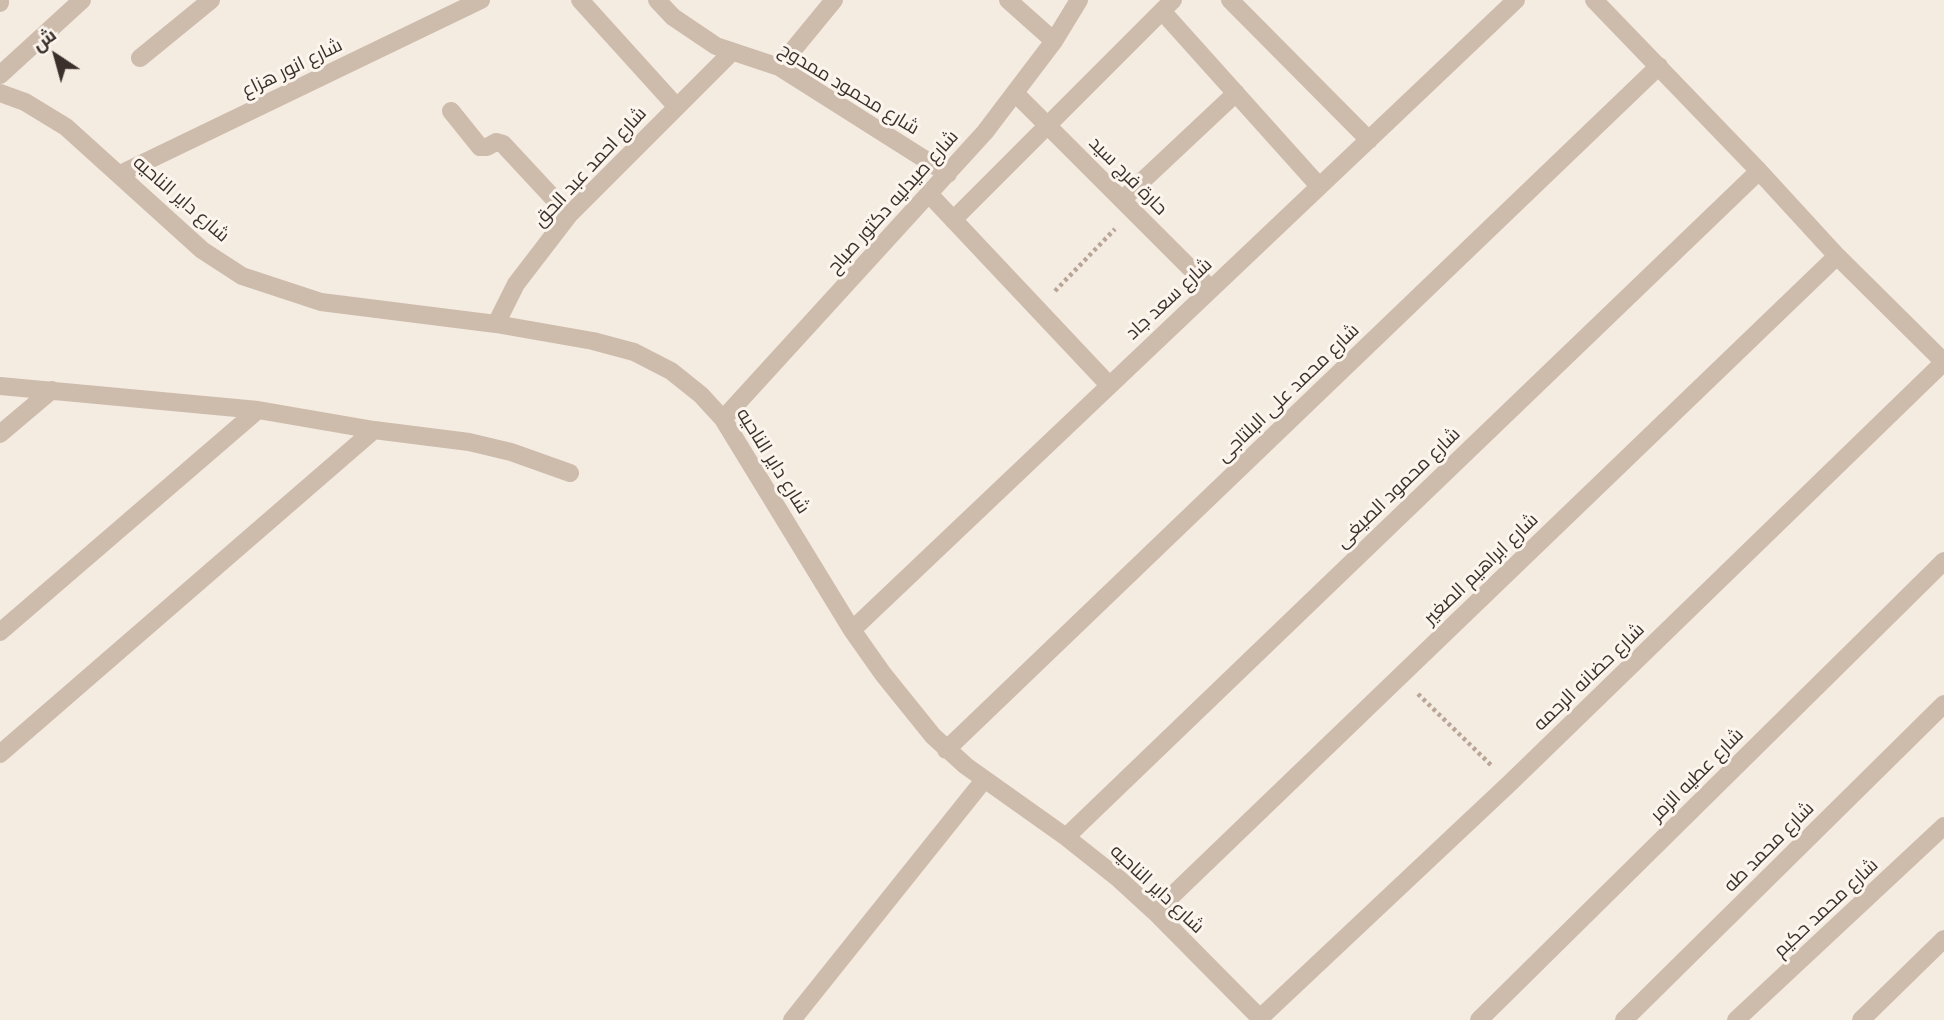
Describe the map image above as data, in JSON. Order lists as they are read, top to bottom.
{
  "streets": {
    "street": [
      "شارع انور هزاع",
      "شارع محمود ممدوح",
      "شارع احمد عبد الحق",
      "حارة فرج سيد",
      "شارع داير الناحيه",
      "شارع صيدليه دكتور صباح",
      "شارع سعد جاد",
      "شارع محمد على البلتاجى",
      "شارع محمود الصيغى",
      "شارع ابراهيم الصغير",
      "شارع حضانه الرحمه",
      "شارع عطيه الزمر",
      "شارع محمد طه",
      "شارع محمد حكيم"
    ]
  },
  "crossings": [
    ["شارع انور هزاع", "شارع داير الناحيه"],
    ["شارع محمود ممدوح", "شارع احمد عبد الحق"],
    ["شارع محمود ممدوح", "شارع صيدليه دكتور صباح"],
    ["شارع احمد عبد الحق", "شارع داير الناحيه"],
    ["حارة فرج سيد", "شارع صيدليه دكتور صباح"],
    ["حارة فرج سيد", "شارع سعد جاد"],
    ["شارع داير الناحيه", "شارع صيدليه دكتور صباح"],
    ["شارع داير الناحيه", "شارع سعد جاد"],
    ["شارع داير الناحيه", "شارع محمد على البلتاجى"],
    ["شارع داير الناحيه", "شارع محمود الصيغى"],
    ["شارع داير الناحيه", "شارع ابراهيم الصغير"],
    ["شارع داير الناحيه", "شارع حضانه الرحمه"]
  ],
  "north": "top left"
}
